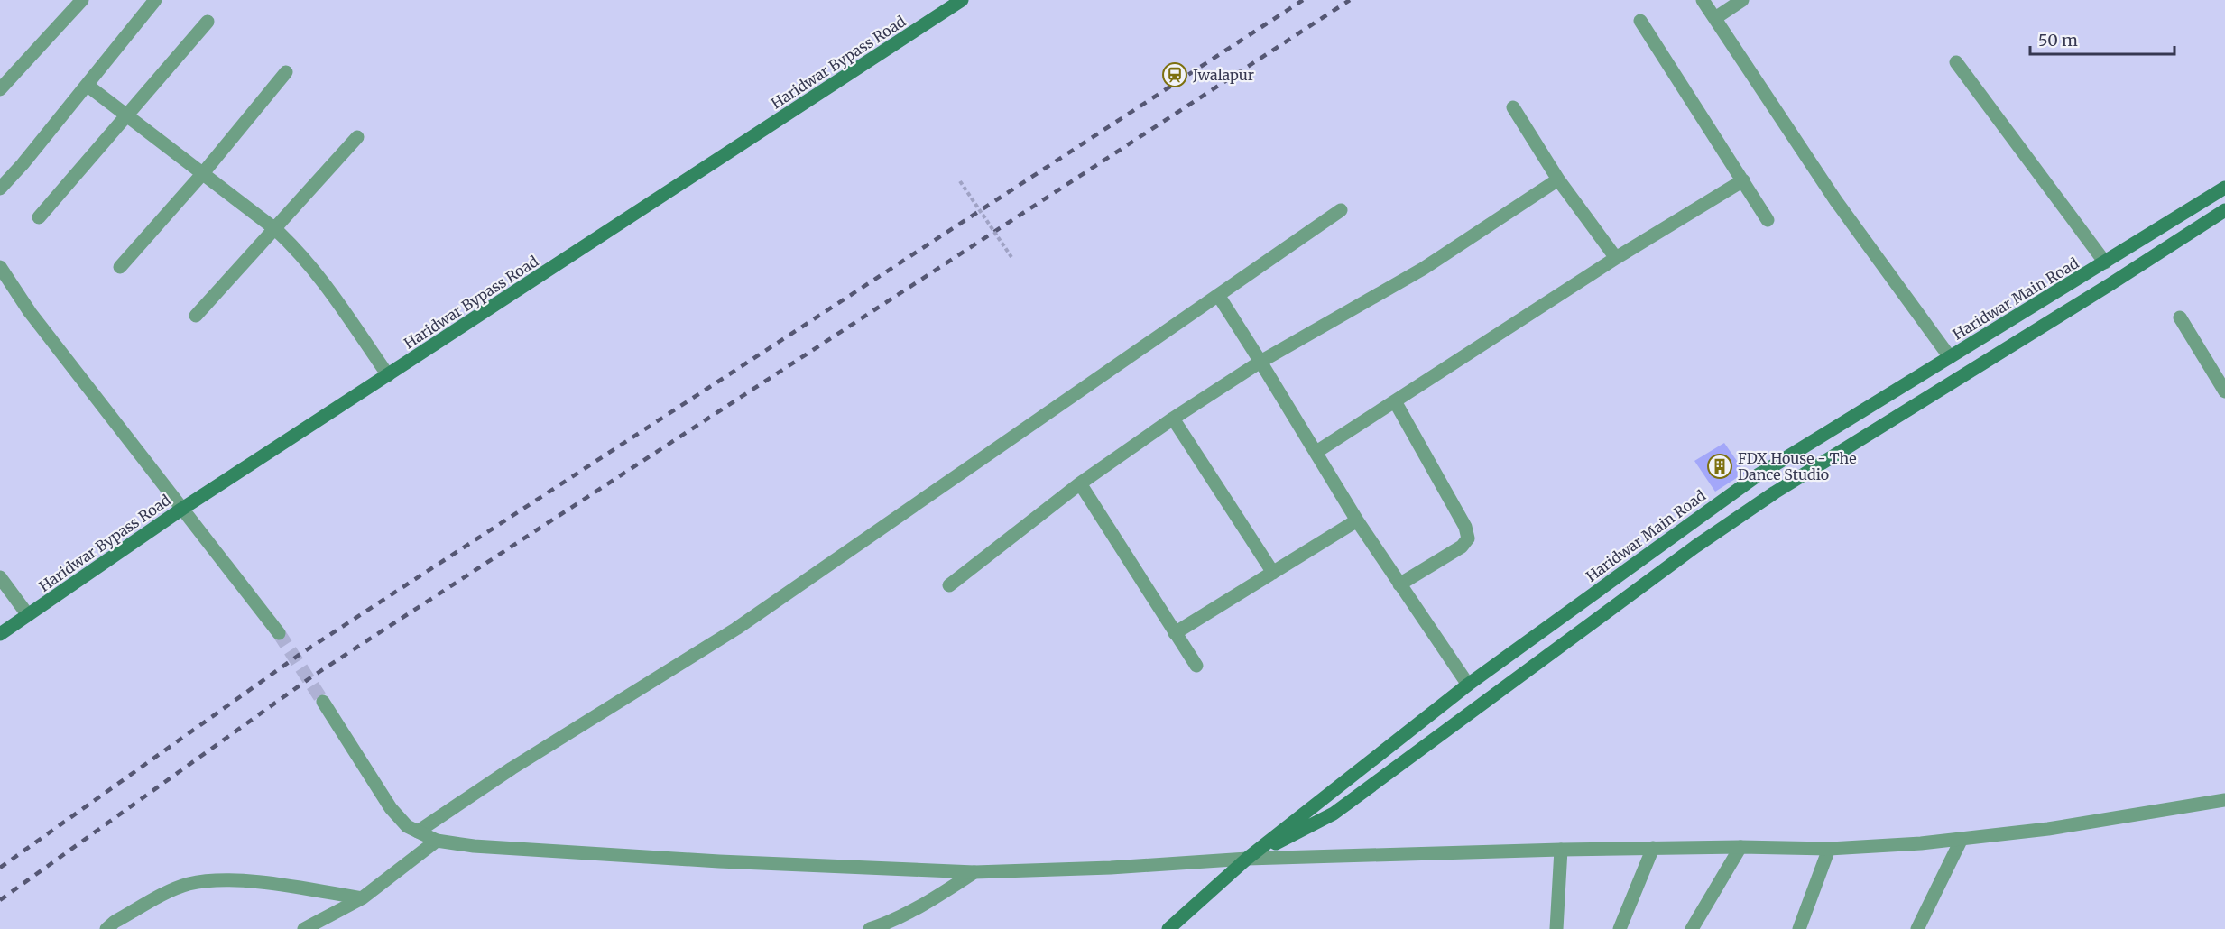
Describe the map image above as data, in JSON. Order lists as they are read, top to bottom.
{
  "streets": {
    "main road": ["Haridwar Bypass Road", "Haridwar Main Road"]
  },
  "places": {
    "station": ["Jwalapur"],
    "building": ["FDX House - The Dance Studio"]
  },
  "scale_bar": "50 m"
}
